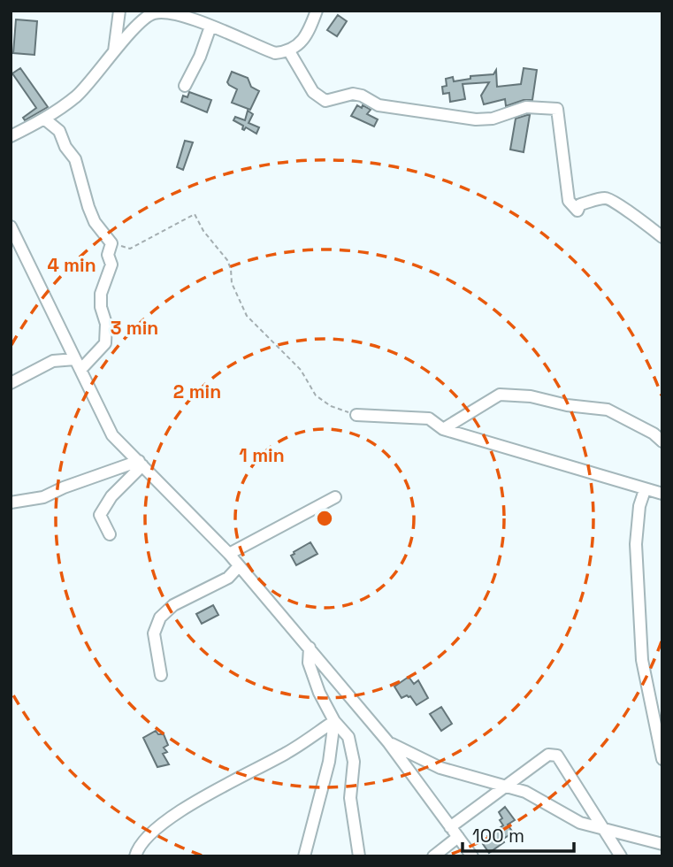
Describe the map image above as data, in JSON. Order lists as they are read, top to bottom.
{
  "scale_bar": "100 m",
  "rings": [
    "4 min",
    "3 min",
    "2 min",
    "1 min"
  ]
}
